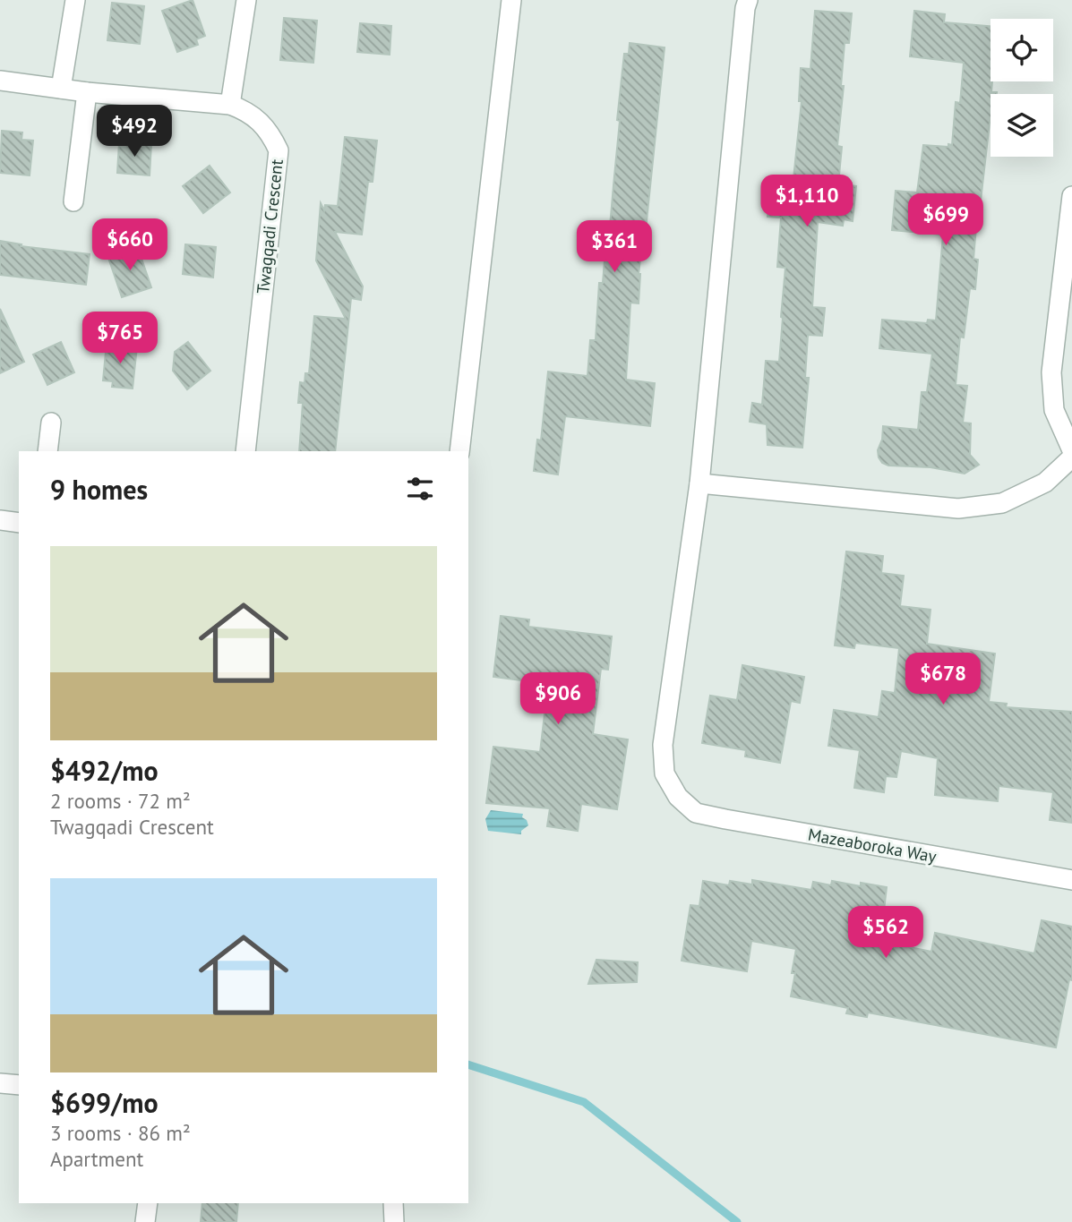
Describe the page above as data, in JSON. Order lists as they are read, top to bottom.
{
  "streets": {
    "street": ["Twagqadi Crescent", "Mazeaboroka Way"]
  },
  "page": {
    "price": [
      "$492",
      "$1,110",
      "$699",
      "$660",
      "$361",
      "$765",
      "$678",
      "$906",
      "$562"
    ],
    "heading": "9 homes",
    "list": [
      {
        "name": "$492/mo",
        "note": "2 rooms · 72 m² · Twagqadi Crescent"
      },
      {
        "name": "$699/mo",
        "note": "3 rooms · 86 m² · Apartment"
      }
    ]
  }
}
